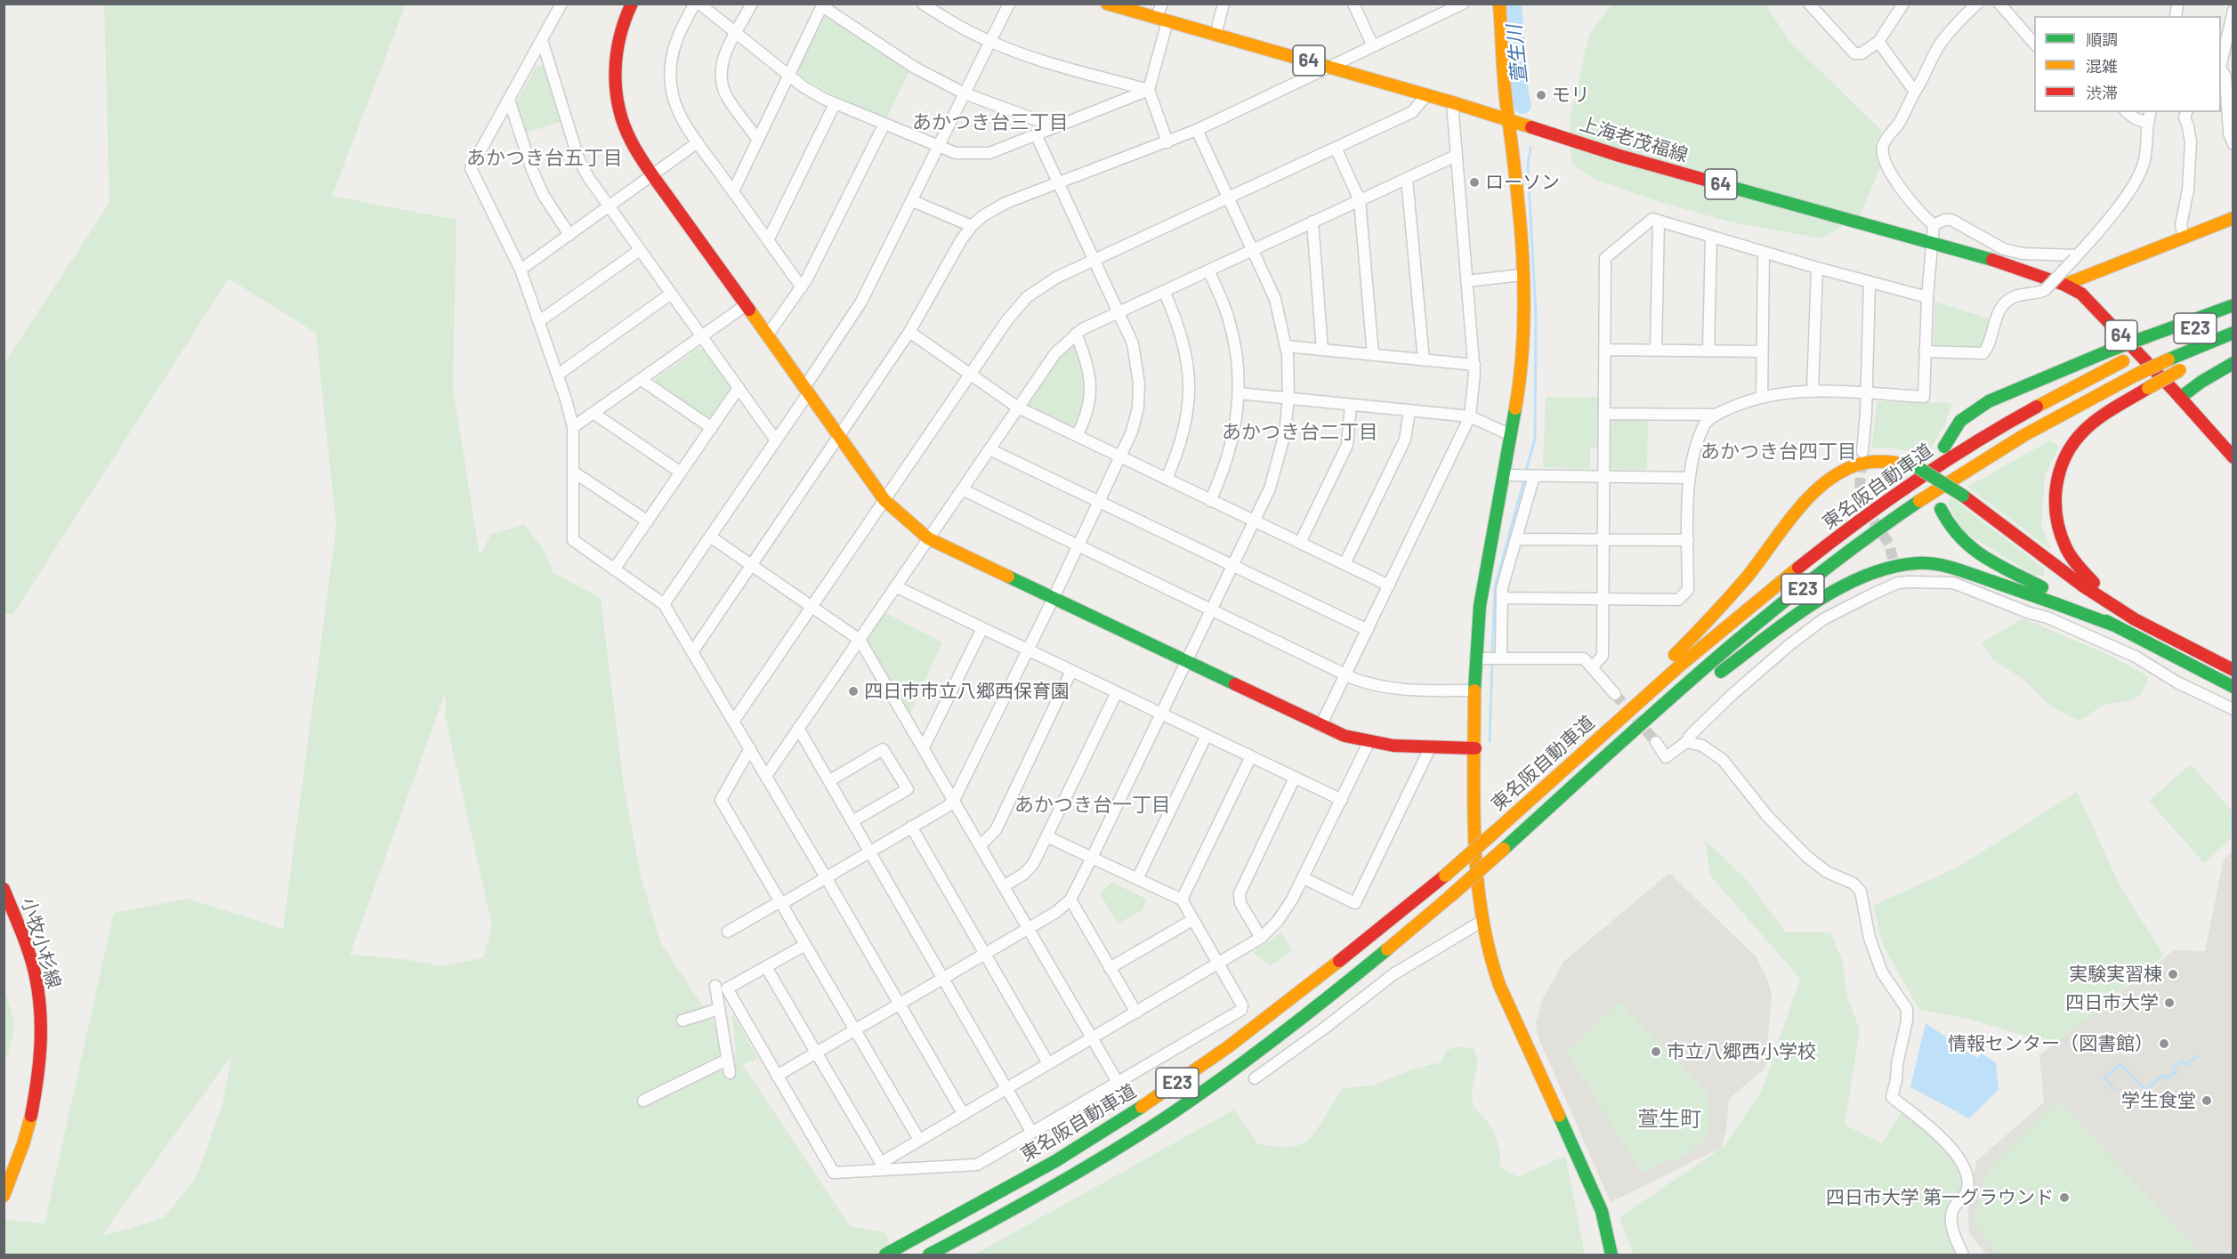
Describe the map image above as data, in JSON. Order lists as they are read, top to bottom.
{
  "streets": {
    "main road": [
      "64",
      "上海老茂福線",
      "E23",
      "東名阪自動車道",
      "小牧小杉線"
    ]
  },
  "districts": [
    "あかつき台三丁目",
    "あかつき台五丁目",
    "あかつき台二丁目",
    "あかつき台四丁目",
    "あかつき台一丁目",
    "萱生町"
  ],
  "water": ["萱生川"],
  "places": [
    "モリ",
    "ローソン",
    "四日市市立八郷西保育園",
    "実験実習棟",
    "四日市大学",
    "情報センター（図書館）",
    "市立八郷西小学校",
    "学生食堂",
    "四日市大学 第一グラウンド"
  ],
  "legend": ["順調", "混雑", "渋滞"]
}
